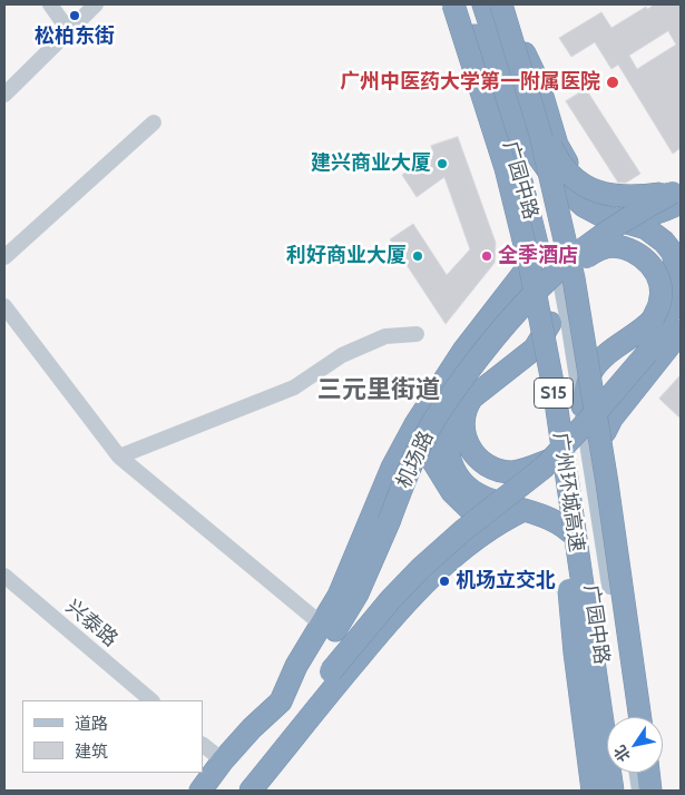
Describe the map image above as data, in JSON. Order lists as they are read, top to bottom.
{
  "streets": {
    "highway": [
      "广园中路",
      "S15",
      "机场路",
      "广州环城高速"
    ],
    "street": ["兴泰路"]
  },
  "districts": ["三元里街道"],
  "places": [
    "松柏东街",
    "广州中医药大学第一附属医院",
    "建兴商业大厦",
    "利好商业大厦",
    "全季酒店",
    "机场立交北"
  ],
  "legend": ["道路", "建筑"],
  "north": "bottom left"
}
